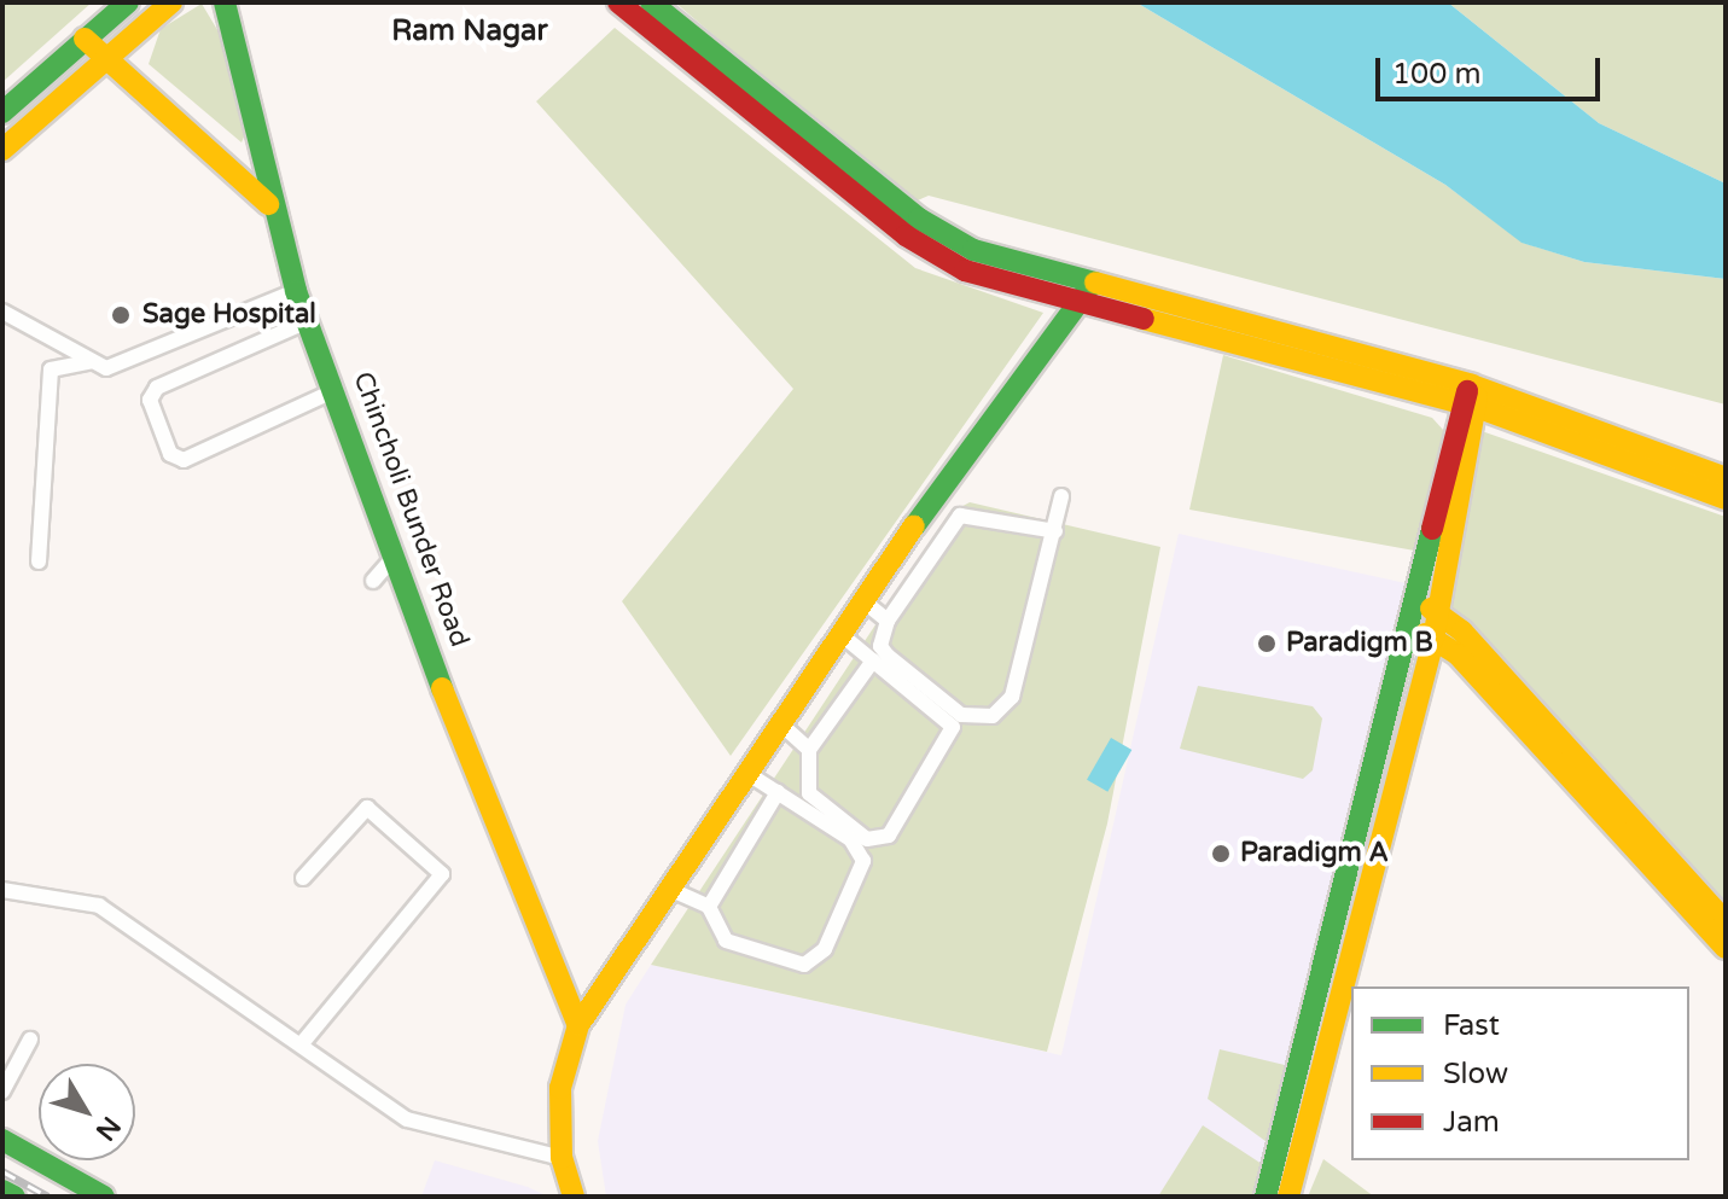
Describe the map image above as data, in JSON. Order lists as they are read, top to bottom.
{
  "streets": {
    "street": ["Chincholi Bunder Road"]
  },
  "districts": ["Ram Nagar"],
  "places": ["Sage Hospital", "Paradigm B", "Paradigm A"],
  "legend": ["Fast", "Slow", "Jam"],
  "scale_bar": "100 m",
  "north": "bottom right"
}
